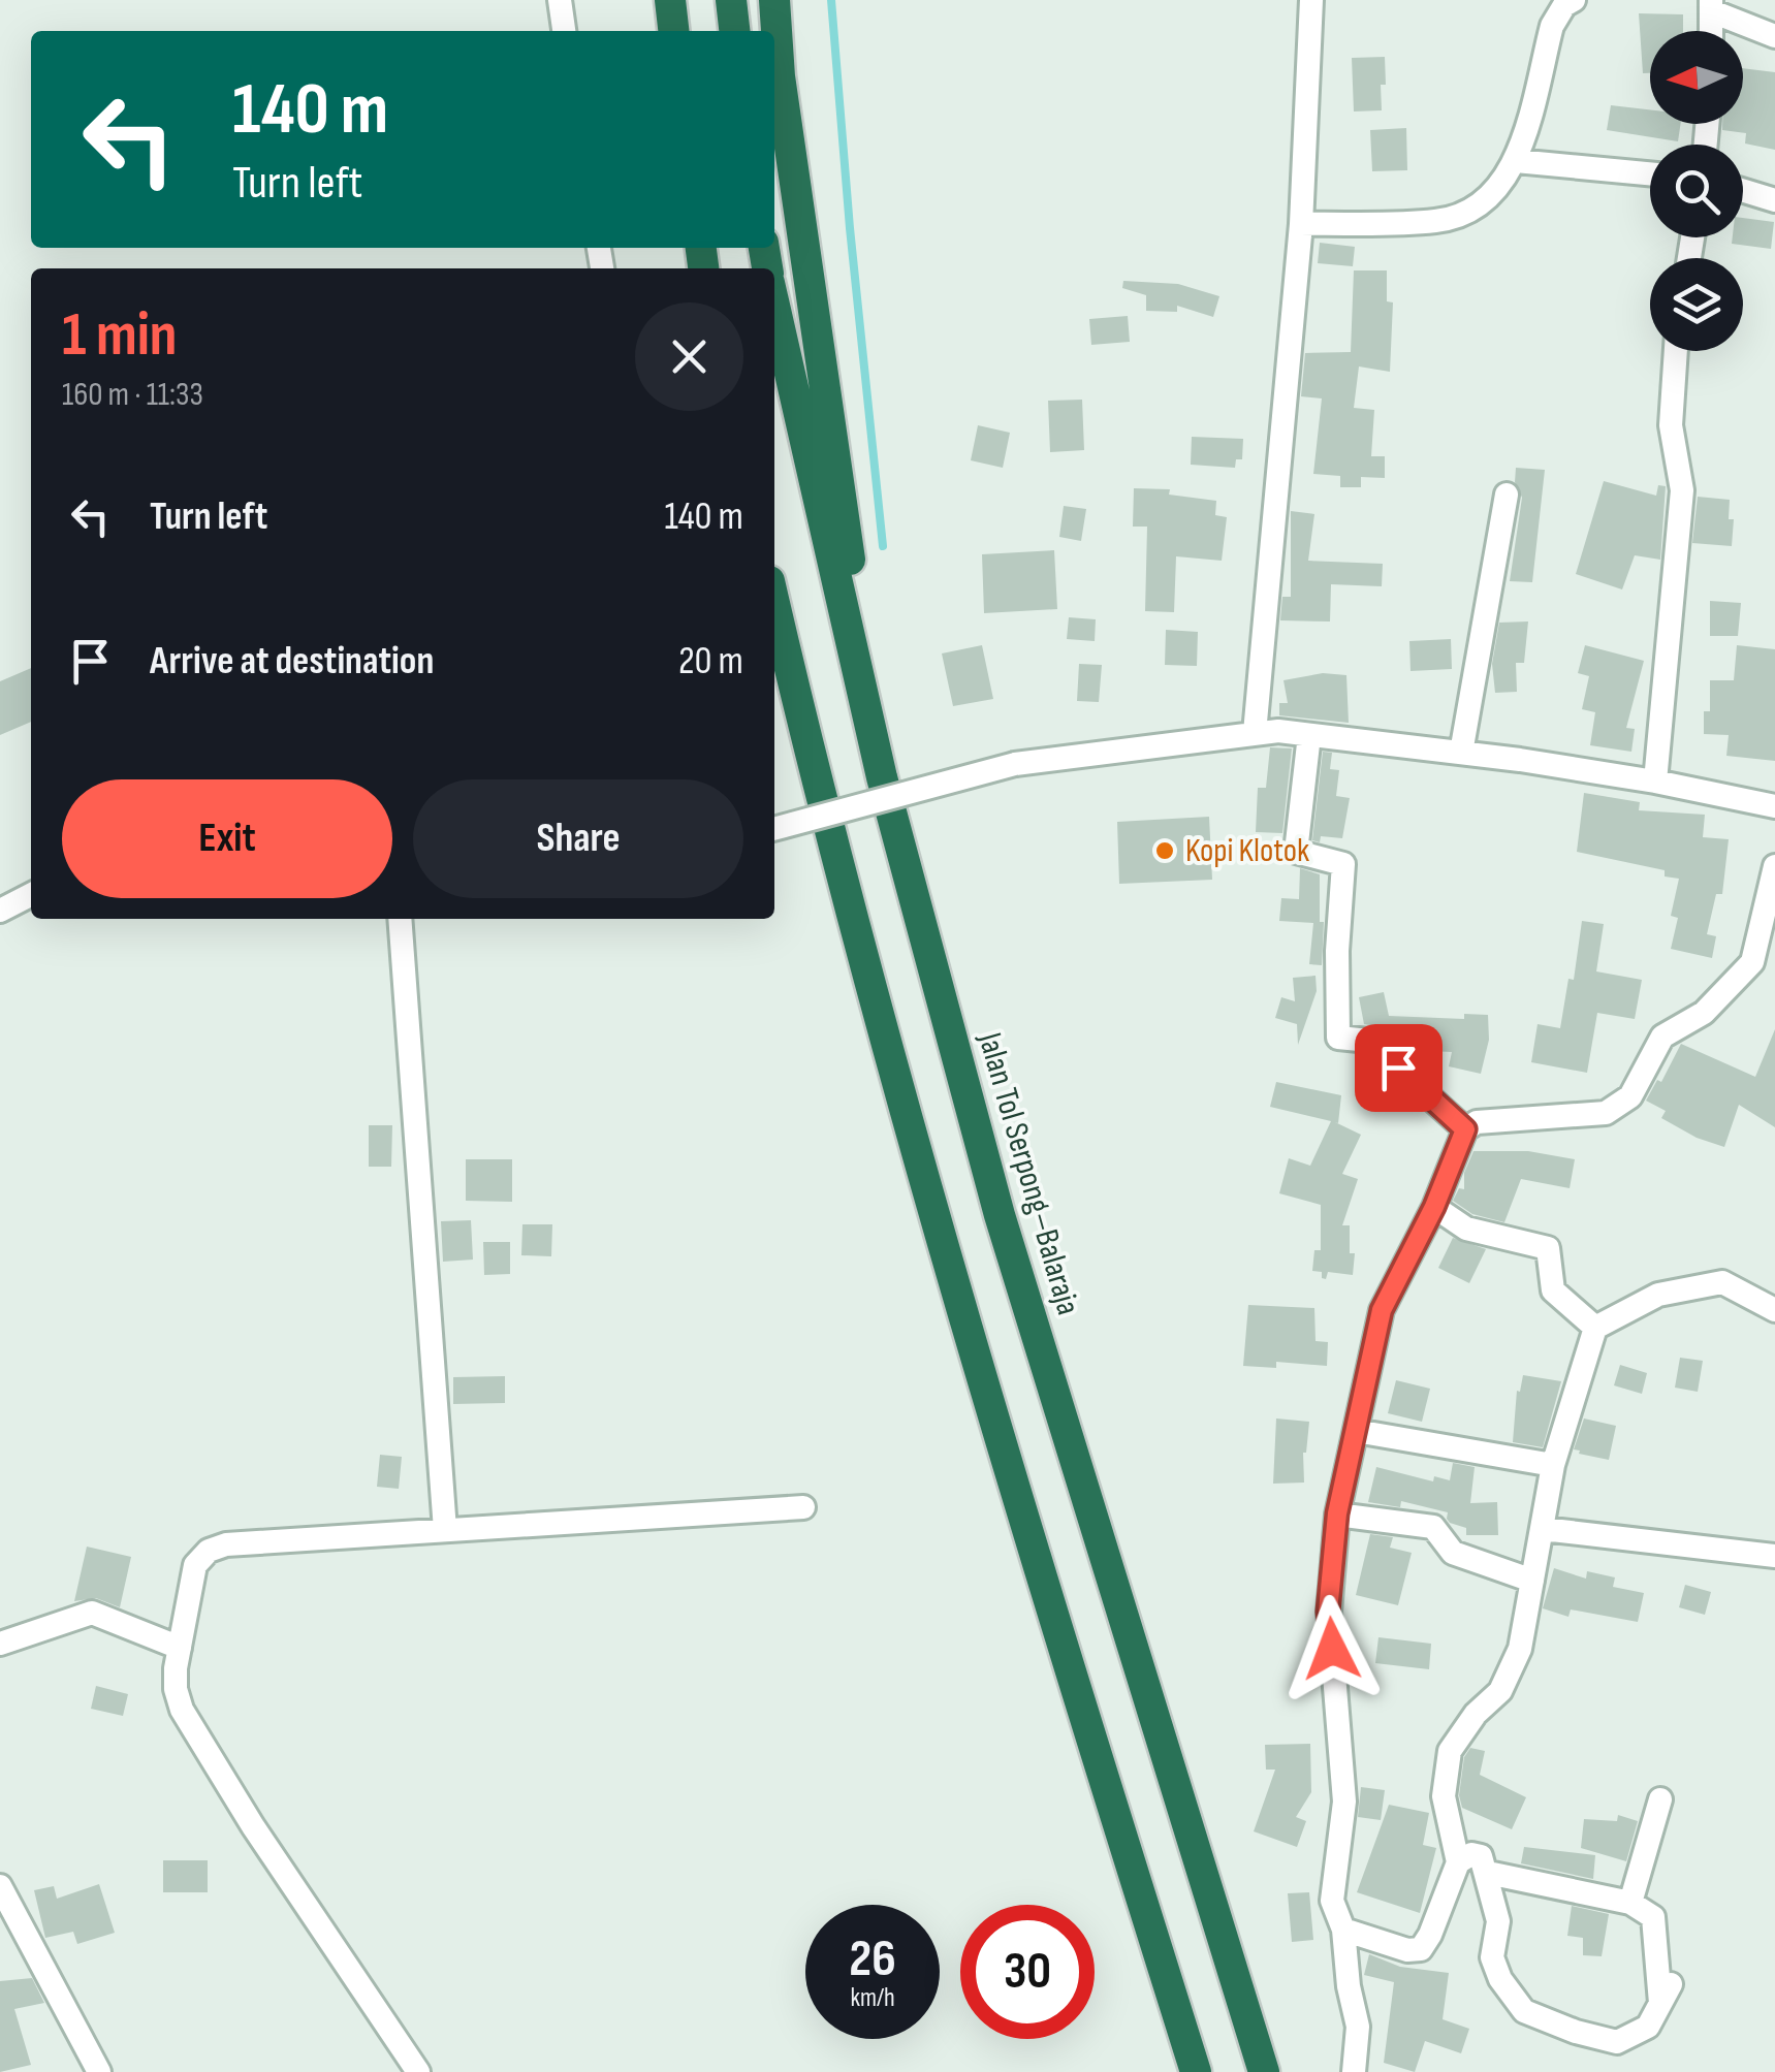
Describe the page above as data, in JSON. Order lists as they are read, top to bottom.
{
  "streets": {
    "highway": ["Jalan Tol Serpong–Balaraja"]
  },
  "places": ["Kopi Klotok"],
  "north": "left",
  "page": {
    "turn": ["140 m", "Turn left"],
    "heading": ["1 min", "160 m · 11:33"],
    "list": [
      {
        "name": "Turn left",
        "value": "140 m"
      },
      {
        "name": "Arrive at destination",
        "value": "20 m"
      }
    ],
    "buttons": ["Exit", "Share"],
    "speed": "26 km/h",
    "limit": "30"
  }
}
